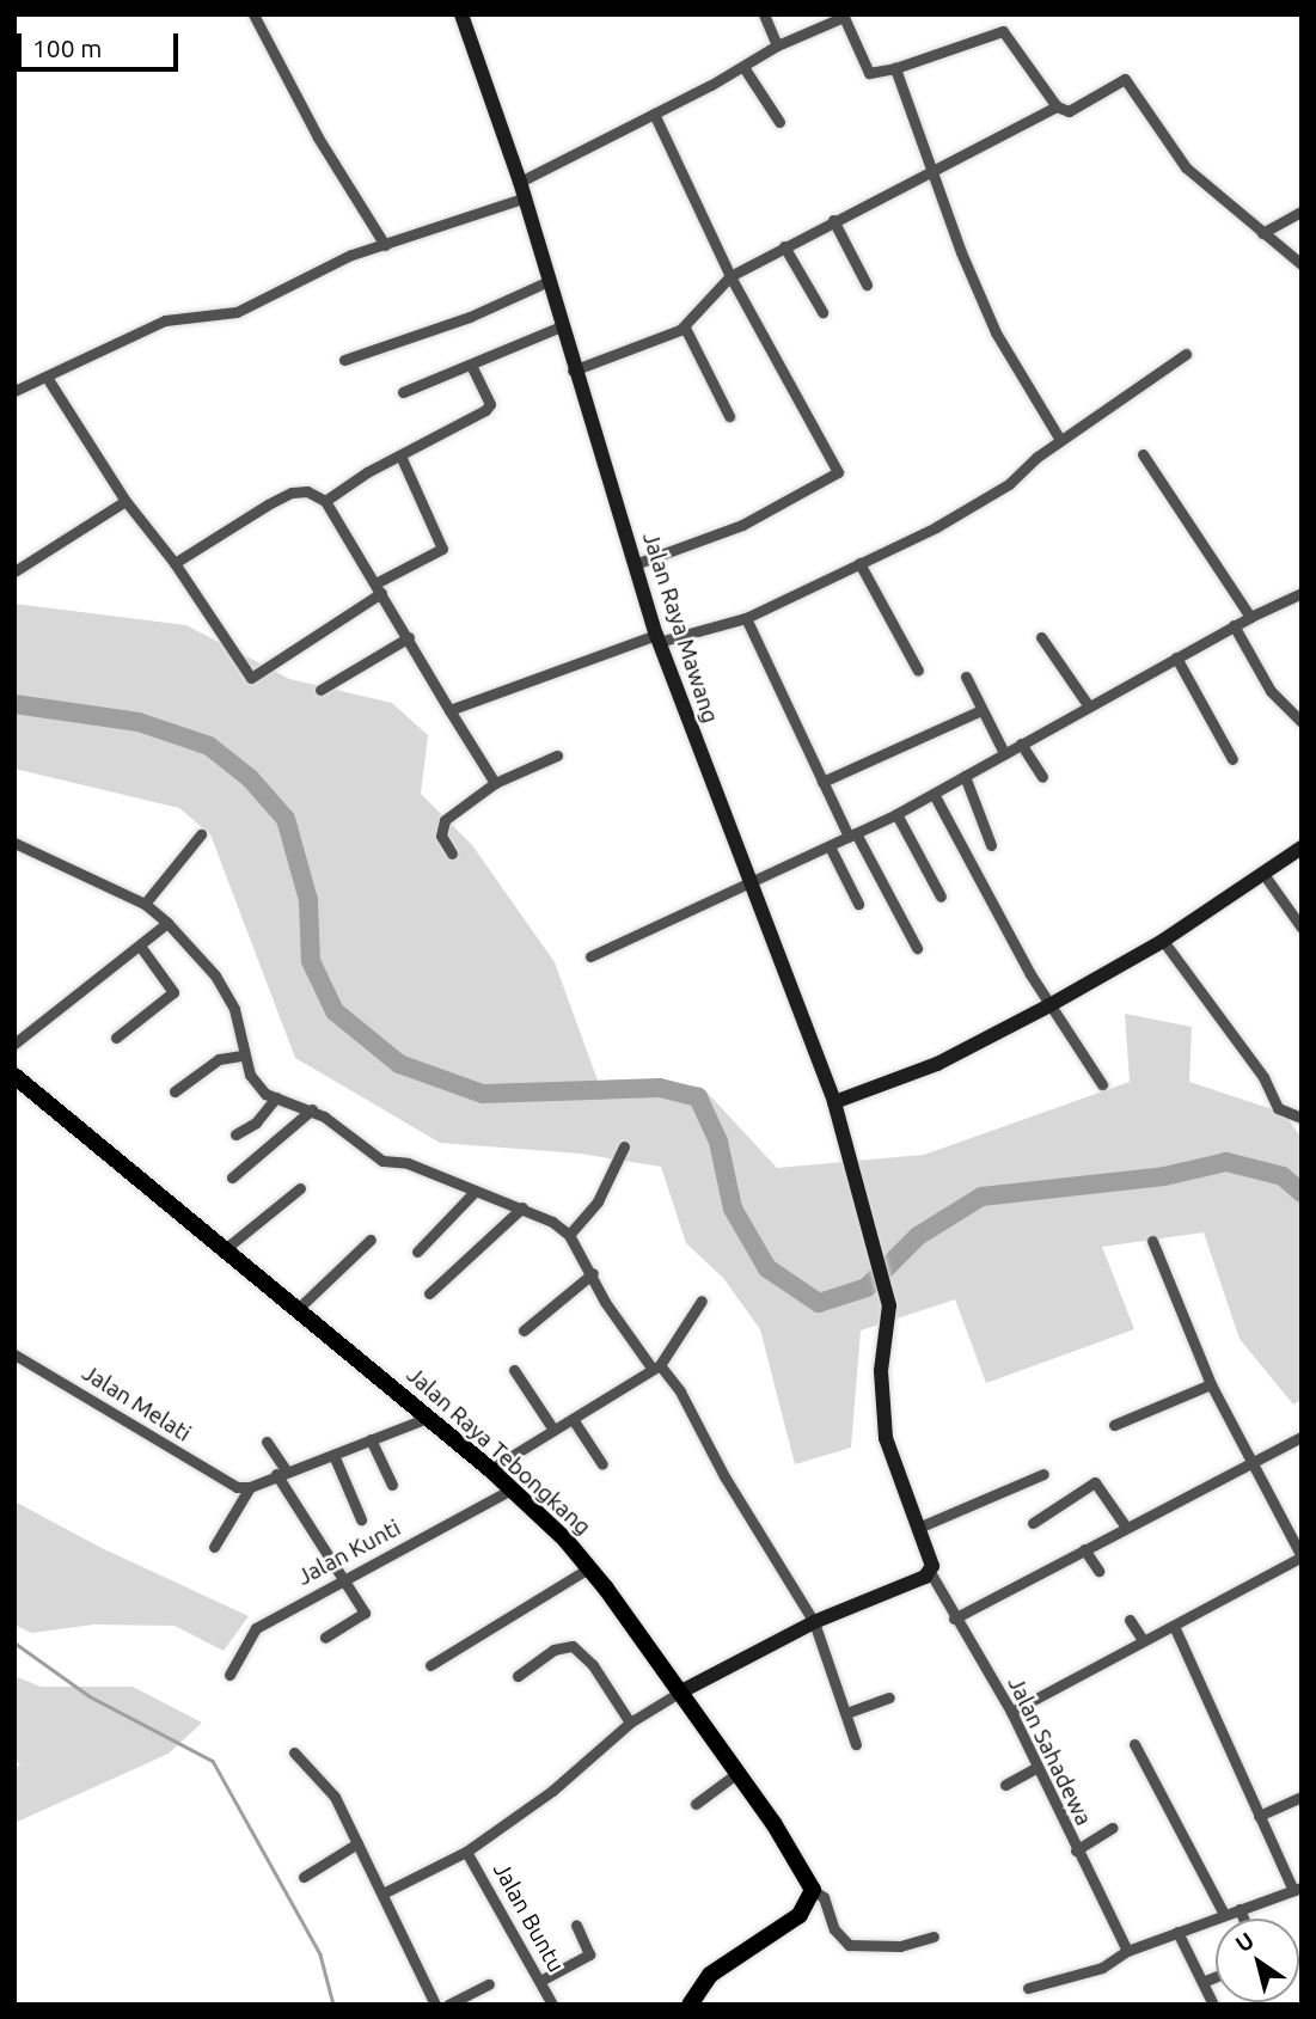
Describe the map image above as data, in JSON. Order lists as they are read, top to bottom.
{
  "streets": {
    "main road": ["Jalan Raya Mawang", "Jalan Raya Tebongkang"],
    "street": [
      "Jalan Melati",
      "Jalan Kunti",
      "Jalan Sahadewa",
      "Jalan Buntu"
    ]
  },
  "crossings": [
    ["Jalan Raya Tebongkang", "Jalan Kunti"]
  ],
  "scale_bar": "100 m",
  "north": "top left"
}
